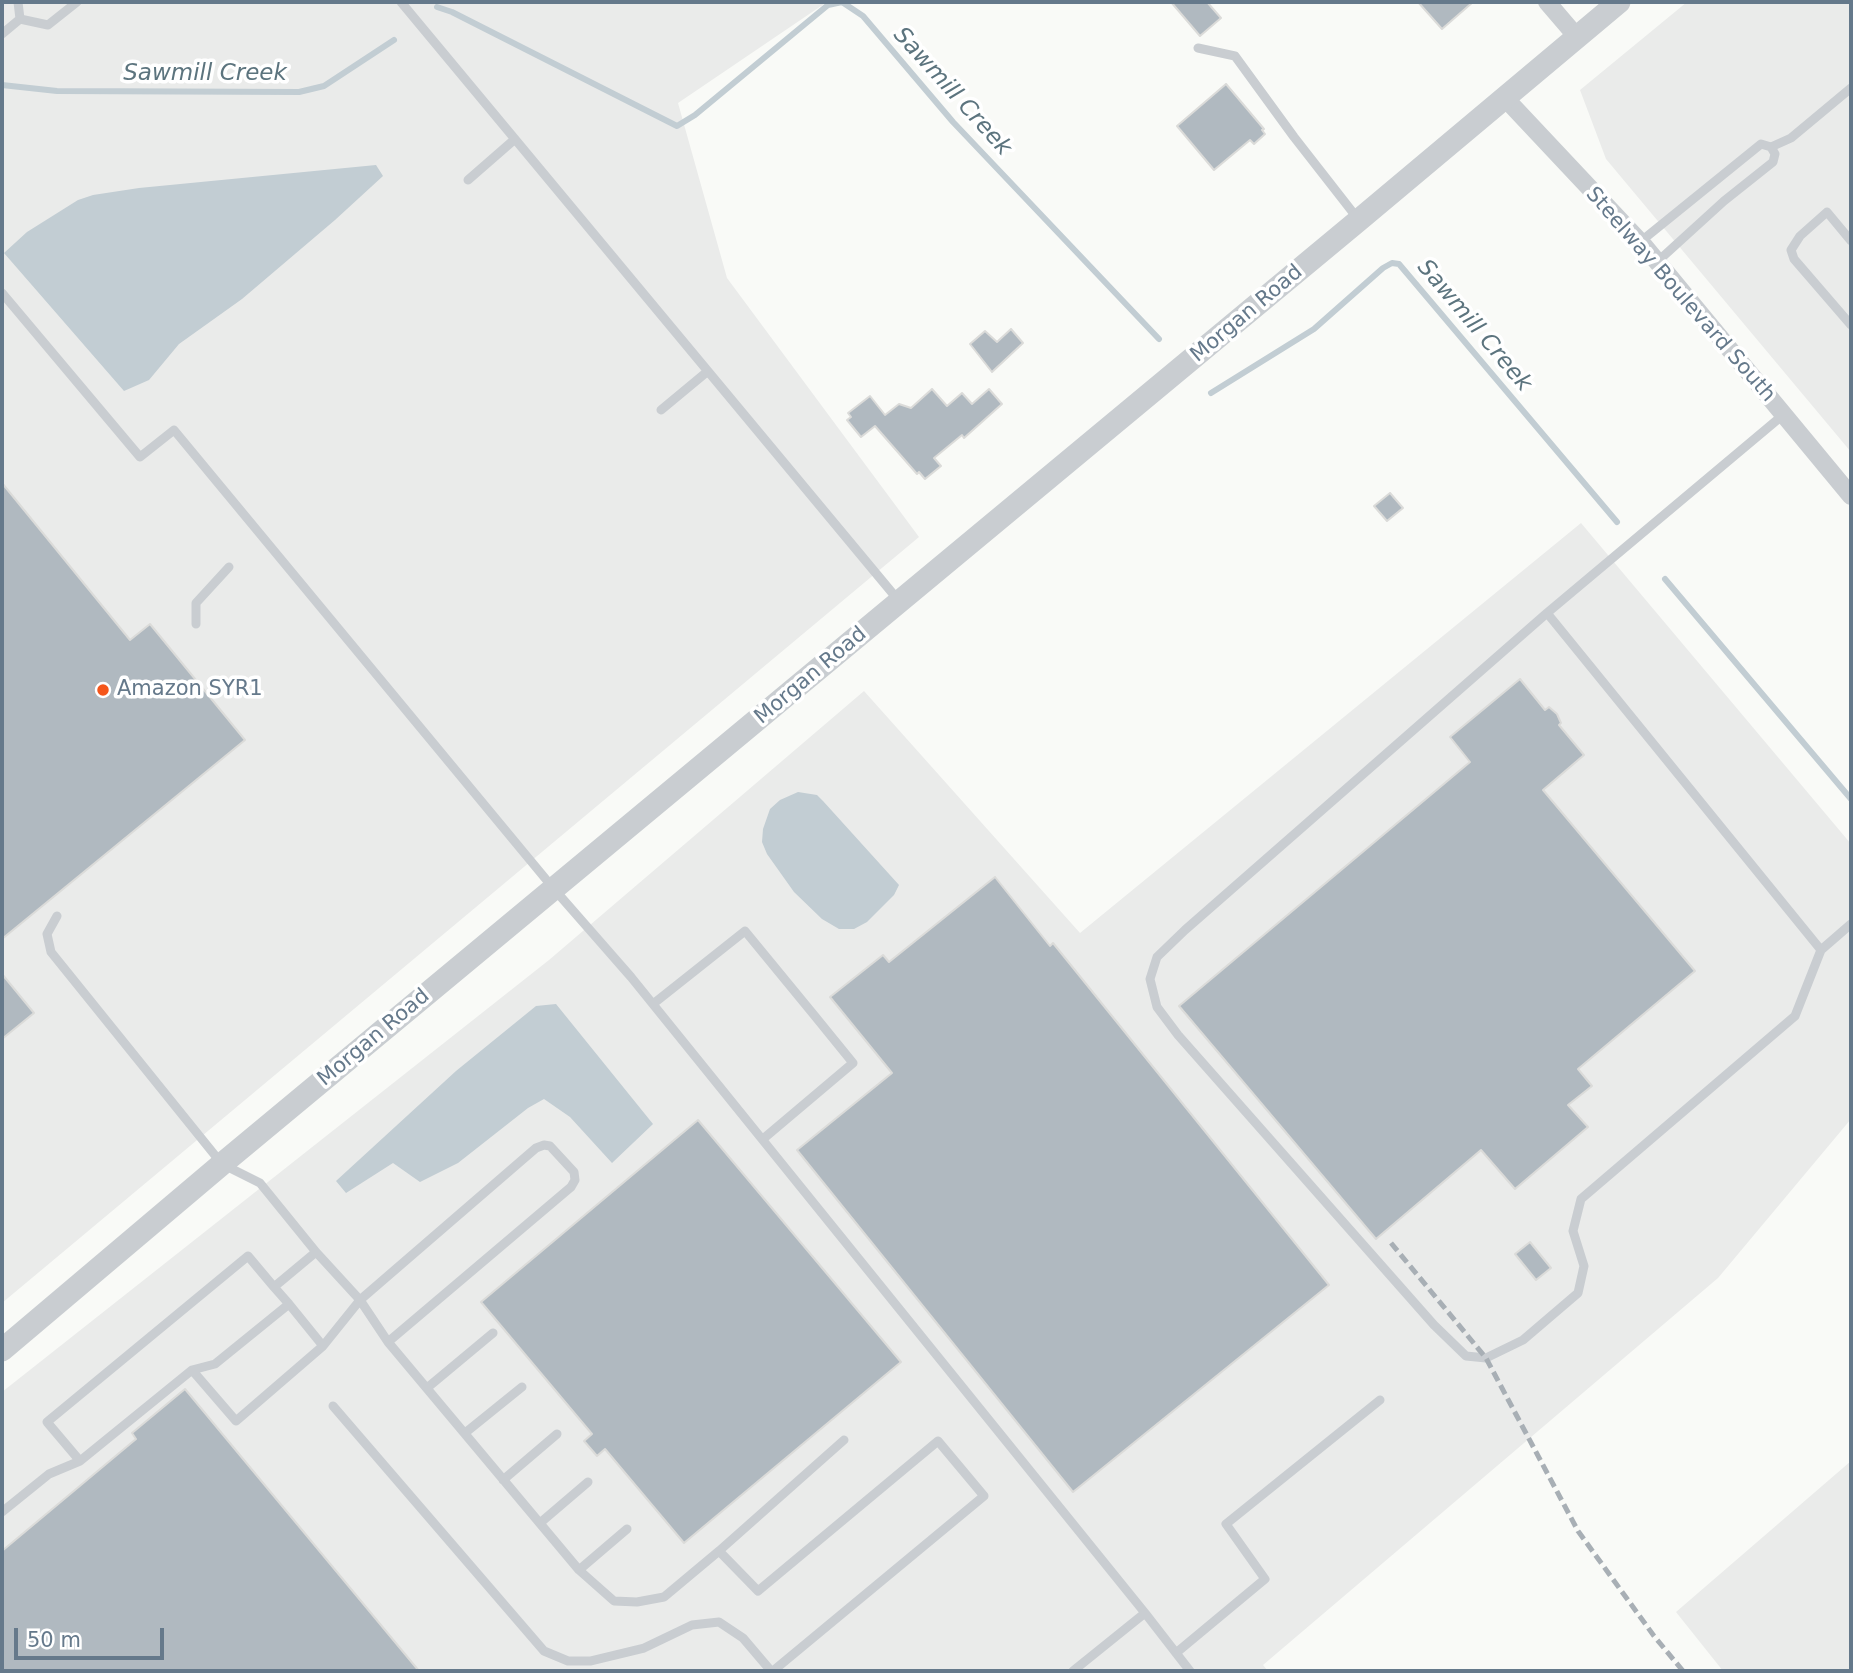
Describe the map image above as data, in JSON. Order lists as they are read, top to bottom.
{
  "streets": {
    "street": ["Steelway Boulevard South", "Morgan Road"]
  },
  "crossings": [
    ["Steelway Boulevard South", "Morgan Road"]
  ],
  "water": ["Sawmill Creek"],
  "places": ["Amazon SYR1"],
  "scale_bar": "50 m"
}
